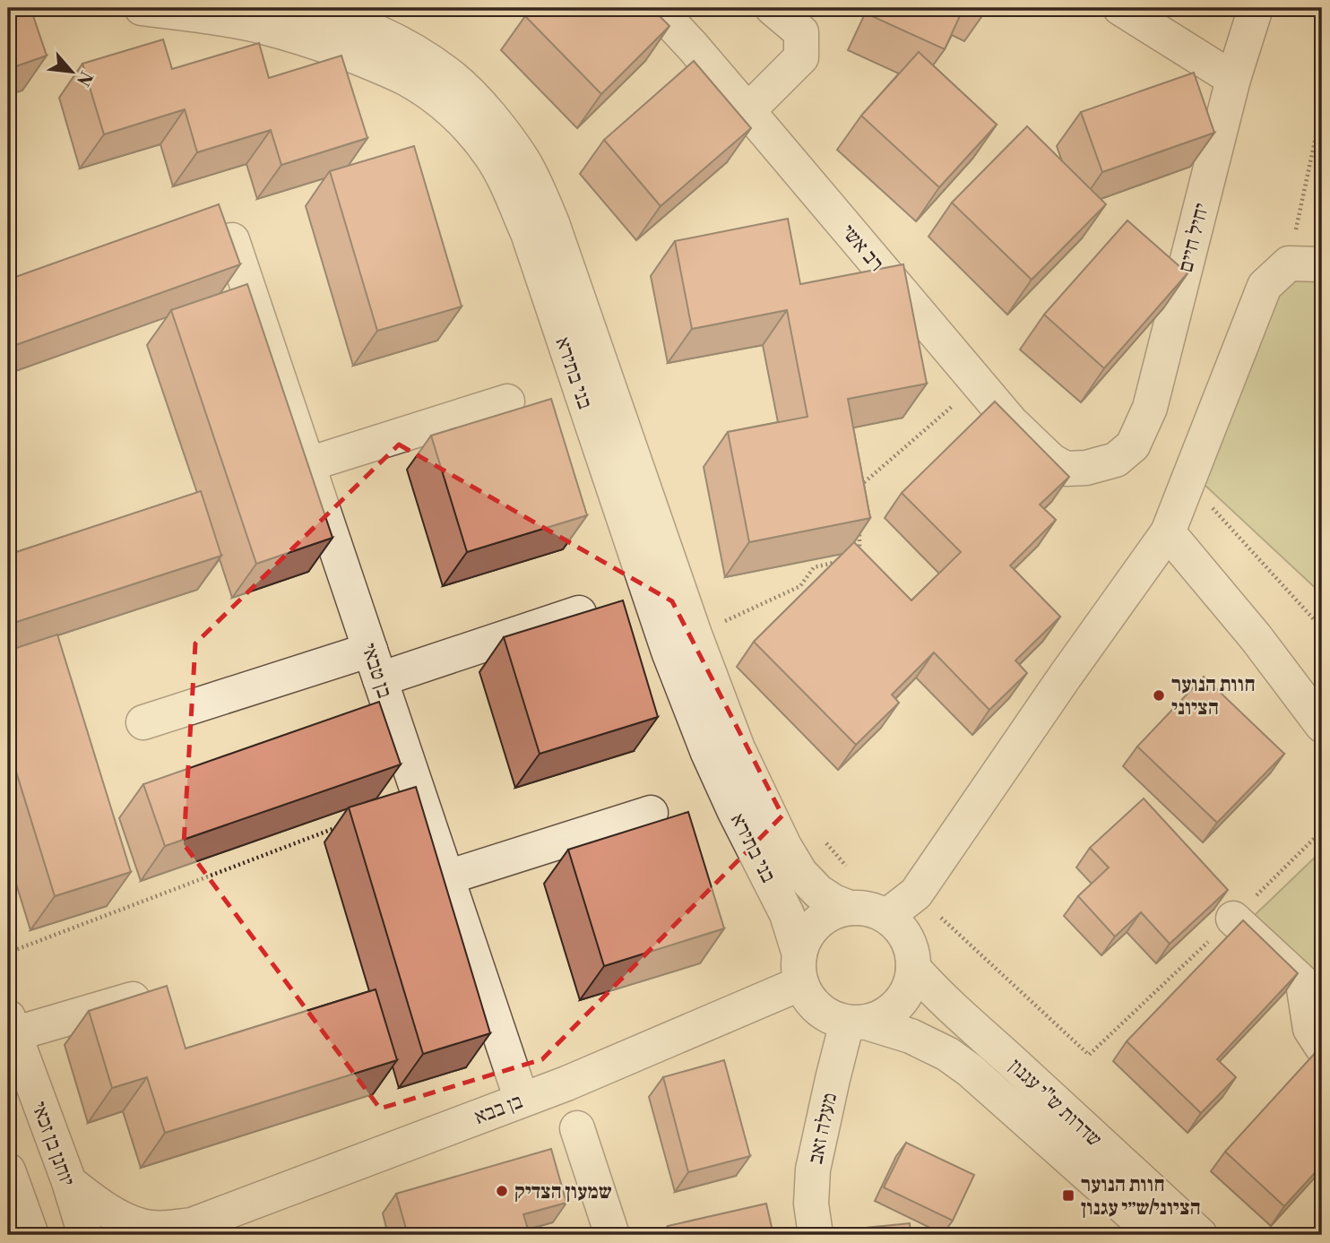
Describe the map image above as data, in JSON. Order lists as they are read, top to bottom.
{
  "streets": {
    "street": [
      "יחיל חיים",
      "רב אשי",
      "בני בתירא",
      "בן טבאי",
      "שדרות ש\"י עגנון",
      "בן בבא",
      "מעלה זאב",
      "יוחנן בן זכאי"
    ]
  },
  "crossings": [
    ["יחיל חיים", "רב אשי"],
    ["בני בתירא", "שדרות ש\"י עגנון"],
    ["בני בתירא", "בן בבא"],
    ["בני בתירא", "מעלה זאב"],
    ["בן טבאי", "בן בבא"],
    ["שדרות ש\"י עגנון", "בן בבא"],
    ["שדרות ש\"י עגנון", "מעלה זאב"],
    ["בן בבא", "מעלה זאב"],
    ["בן בבא", "יוחנן בן זכאי"]
  ],
  "places": {
    "other": ["חוות הנוער הציוני", "שמעון הצדיק"],
    "transit": ["חוות הנוער הציוני/ש״י עגנון"]
  },
  "north": "bottom right"
}
